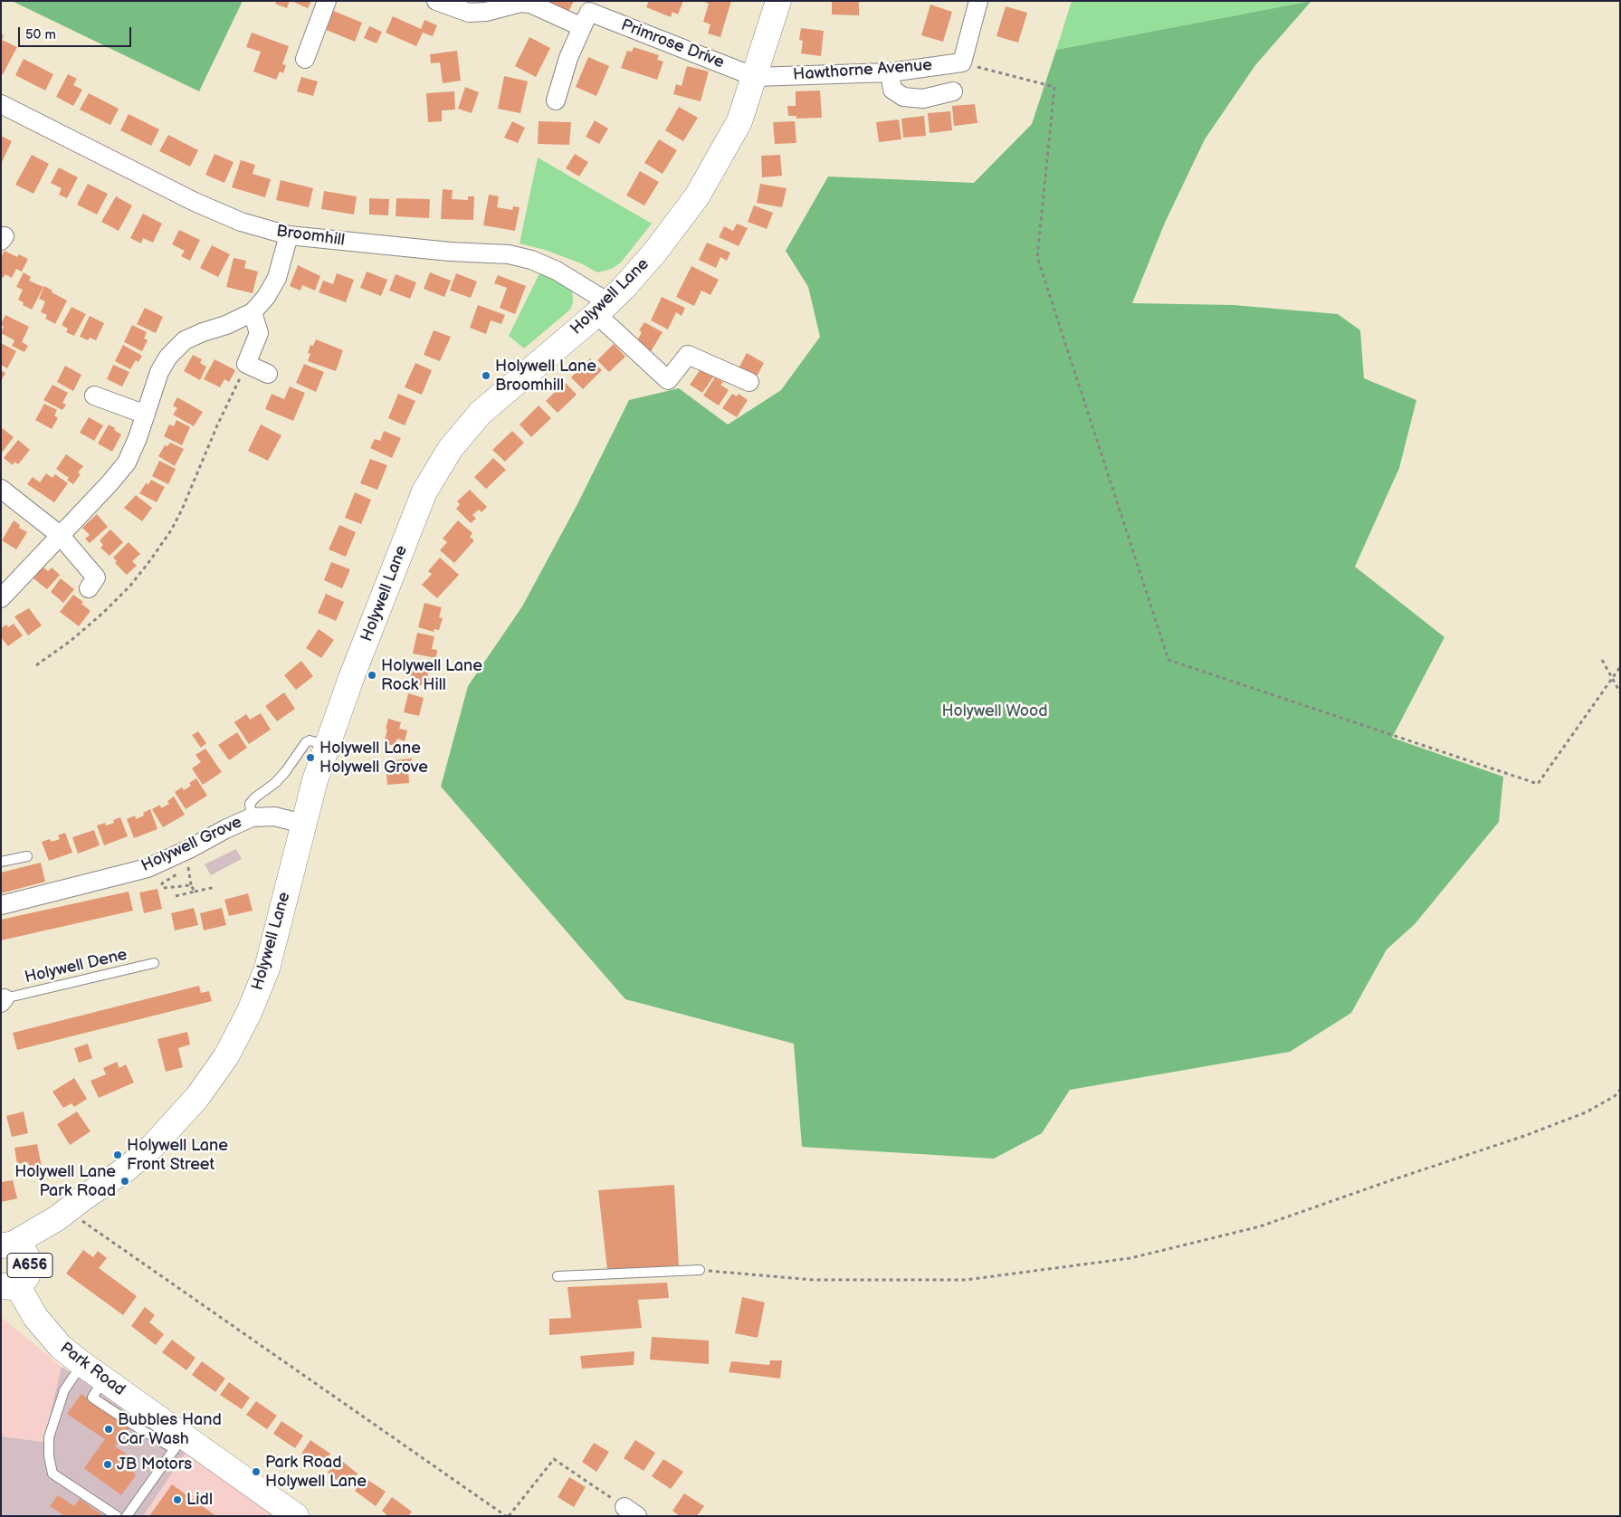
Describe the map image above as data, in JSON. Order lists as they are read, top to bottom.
{
  "streets": {
    "main road": ["Holywell Lane", "A656", "Park Road"],
    "street": [
      "Primrose Drive",
      "Hawthorne Avenue",
      "Broomhill",
      "Holywell Grove"
    ],
    "lane": ["Holywell Dene"]
  },
  "crossings": [
    ["Primrose Drive", "Hawthorne Avenue"],
    ["Primrose Drive", "Holywell Lane"],
    ["Hawthorne Avenue", "Holywell Lane"],
    ["Broomhill", "Holywell Lane"],
    ["Holywell Lane", "Holywell Grove"],
    ["Holywell Lane", "A656"],
    ["A656", "Park Road"]
  ],
  "parks": ["Holywell Wood"],
  "places": [
    "Holywell Lane Broomhill",
    "Holywell Lane Rock Hill",
    "Holywell Lane Holywell Grove",
    "Holywell Lane Front Street",
    "Holywell Lane Park Road",
    "Bubbles Hand Car Wash",
    "JB Motors",
    "Park Road Holywell Lane",
    "Lidl"
  ],
  "scale_bar": "50 m"
}
